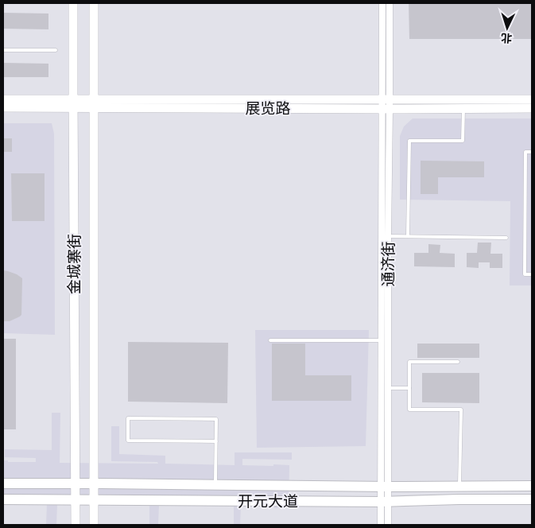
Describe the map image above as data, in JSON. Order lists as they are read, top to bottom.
{
  "streets": {
    "main road": ["展览路", "金城寨街", "开元大道"],
    "street": ["通济街"]
  },
  "crossings": [
    ["展览路", "金城寨街"],
    ["展览路", "通济街"],
    ["金城寨街", "开元大道"],
    ["通济街", "开元大道"]
  ],
  "north": "bottom"
}
